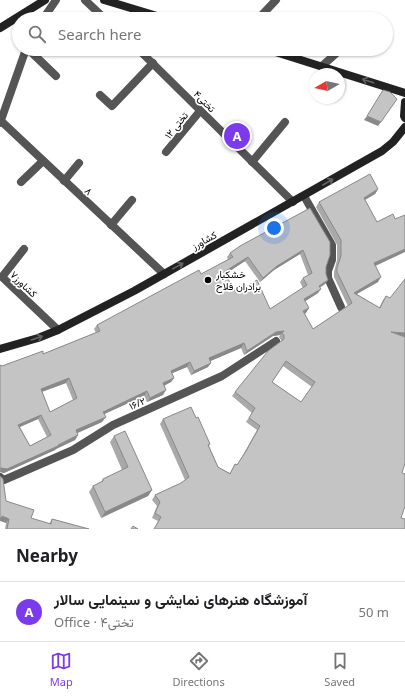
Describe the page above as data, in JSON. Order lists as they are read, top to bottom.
{
  "streets": {
    "street": [
      "تختی۴",
      "۱۲ تختی",
      "۸",
      "کشاورز",
      "۷کشاورز",
      "۱۶/۲"
    ]
  },
  "crossings": [
    ["تختی۴", "۱۲ تختی"],
    ["تختی۴", "کشاورز"],
    ["۸", "کشاورز"],
    ["کشاورز", "۷کشاورز"]
  ],
  "one_way": ["کشاورز"],
  "places": ["خشکبار برادران فلاح"],
  "north": "left",
  "page": {
    "search": "Search here",
    "pins": "A",
    "heading": "Nearby",
    "list": [
      {
        "mark": "A",
        "name": "آموزشگاه هنرهای نمایشی و سینمایی سالار",
        "note": "Office · تختی۴",
        "value": "50 m"
      }
    ],
    "nav": ["Map", "Directions", "Saved"]
  }
}
